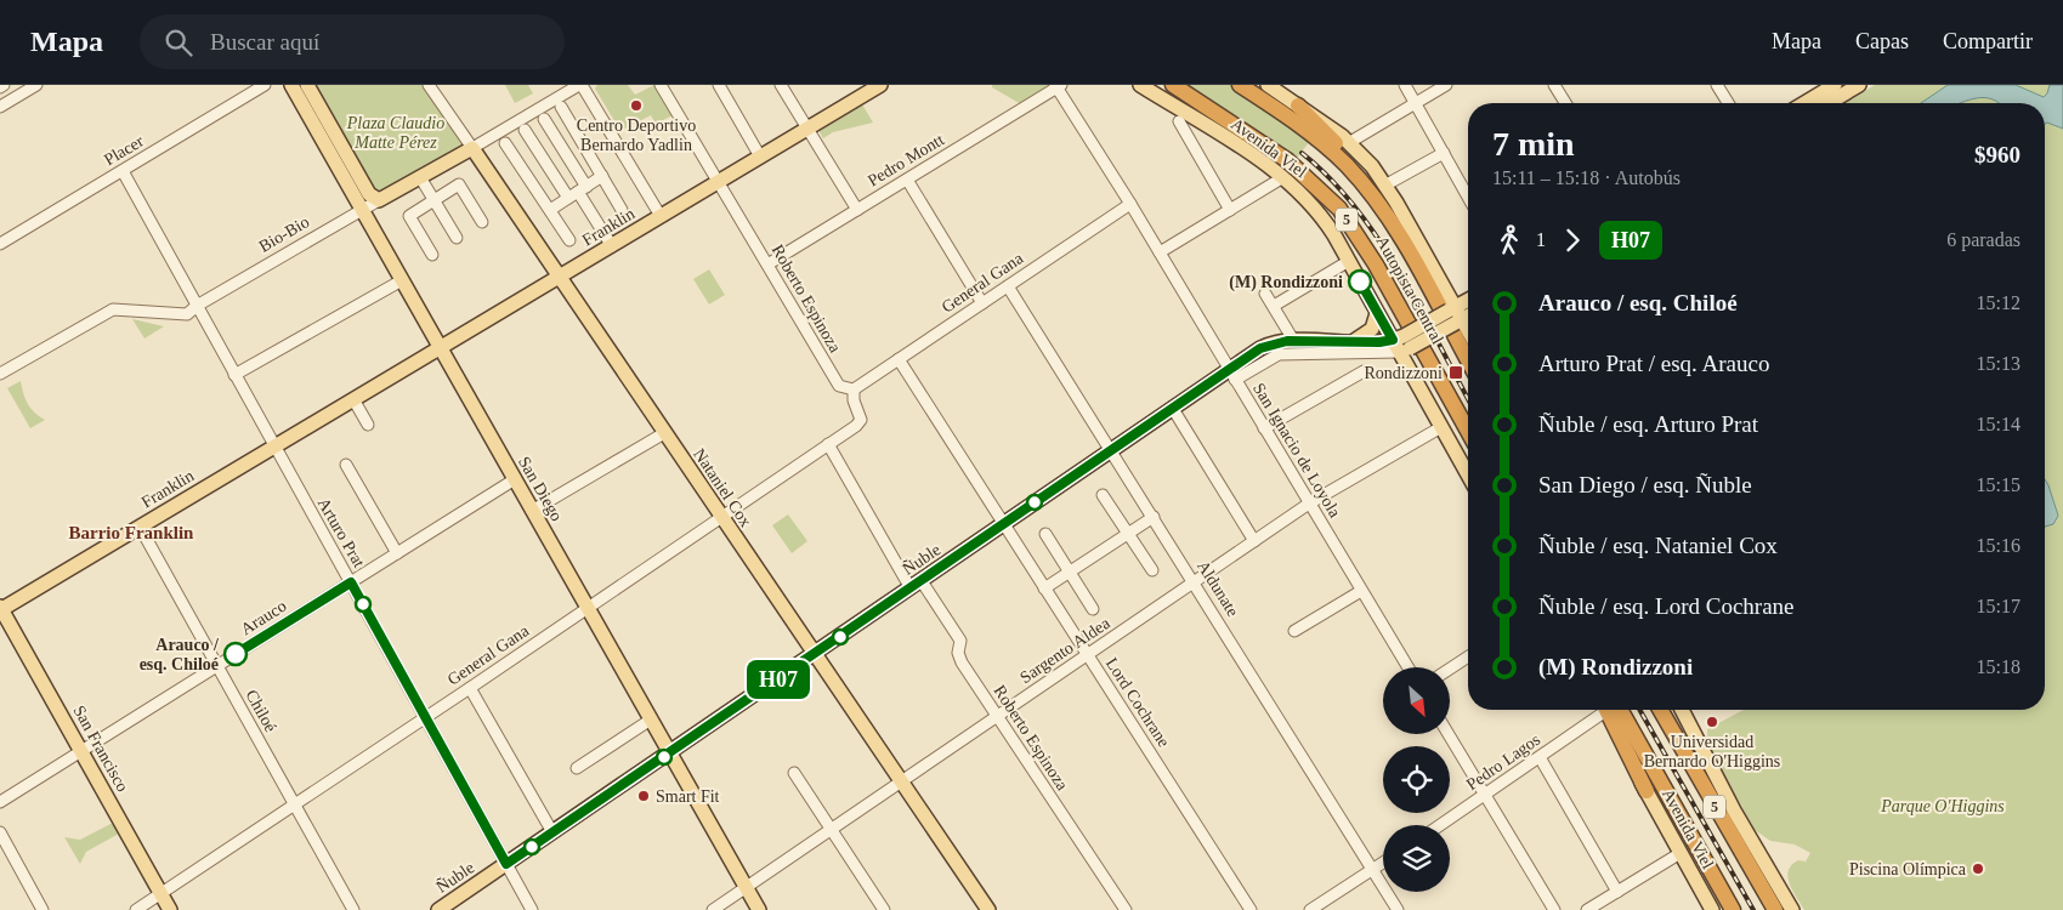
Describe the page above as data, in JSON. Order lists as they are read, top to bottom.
{
  "streets": {
    "highway": ["5", "Autopista Central"],
    "main road": [
      "Avenida Viel",
      "Franklin",
      "Bio-Bio",
      "Nataniel Cox",
      "San Diego",
      "Ñuble",
      "San Francisco"
    ],
    "street": [
      "Placer",
      "Pedro Montt",
      "General Gana",
      "Roberto Espinoza",
      "San Ignacio de Loyola",
      "Arturo Prat",
      "Aldunate",
      "Arauco",
      "Sargento Aldea",
      "Lord Cochrane",
      "Chiloé",
      "Pedro Lagos"
    ]
  },
  "crossings": [
    ["Avenida Viel", "Ñuble"],
    ["Avenida Viel", "Sargento Aldea"],
    ["Placer", "Arturo Prat"],
    ["Pedro Montt", "Roberto Espinoza"],
    ["Pedro Montt", "San Ignacio de Loyola"],
    ["Franklin", "Roberto Espinoza"],
    ["Franklin", "Nataniel Cox"],
    ["Franklin", "San Diego"],
    ["Franklin", "Arturo Prat"],
    ["Franklin", "Chiloé"],
    ["Franklin", "San Francisco"],
    ["Bio-Bio", "Nataniel Cox"],
    ["Bio-Bio", "San Diego"],
    ["Bio-Bio", "Arturo Prat"],
    ["General Gana", "Roberto Espinoza"],
    ["General Gana", "San Ignacio de Loyola"],
    ["General Gana", "Nataniel Cox"],
    ["General Gana", "San Diego"],
    ["General Gana", "Arturo Prat"],
    ["General Gana", "Aldunate"],
    ["General Gana", "Lord Cochrane"],
    ["General Gana", "Chiloé"],
    ["General Gana", "San Francisco"],
    ["Roberto Espinoza", "Ñuble"],
    ["Roberto Espinoza", "Sargento Aldea"],
    ["San Ignacio de Loyola", "Ñuble"],
    ["San Ignacio de Loyola", "Sargento Aldea"],
    ["Nataniel Cox", "Ñuble"],
    ["Nataniel Cox", "Sargento Aldea"],
    ["San Diego", "Ñuble"],
    ["San Diego", "Arauco"],
    ["San Diego", "Sargento Aldea"],
    ["Arturo Prat", "Ñuble"],
    ["Arturo Prat", "Arauco"],
    ["Ñuble", "Aldunate"],
    ["Ñuble", "Lord Cochrane"],
    ["Aldunate", "Sargento Aldea"],
    ["Arauco", "Chiloé"],
    ["Arauco", "San Francisco"],
    ["Sargento Aldea", "Lord Cochrane"]
  ],
  "districts": ["Barrio Franklin"],
  "parks": ["Plaza Claudio Matte Pérez", "Parque O'Higgins"],
  "places": {
    "other": [
      "Centro Deportivo Bernardo Yadlin",
      "(M) Rondizzoni",
      "Arauco / esq. Chiloé",
      "Universidad Bernardo O'Higgins",
      "Smart Fit",
      "Piscina Olímpica"
    ],
    "transit": ["Rondizzoni"]
  },
  "lines": ["bus line H07"],
  "north": "bottom right",
  "page": {
    "header": "Mapa",
    "search": "Buscar aquí",
    "nav": ["Mapa", "Capas", "Compartir"],
    "on_map": "H07",
    "heading": ["7 min", "15:11 – 15:18 · Autobús", "$960"],
    "legs": ["1", "H07", "6 paradas"],
    "list": [
      {
        "name": "Arauco / esq. Chiloé",
        "value": "15:12"
      },
      {
        "name": "Arturo Prat / esq. Arauco",
        "value": "15:13"
      },
      {
        "name": "Ñuble / esq. Arturo Prat",
        "value": "15:14"
      },
      {
        "name": "San Diego / esq. Ñuble",
        "value": "15:15"
      },
      {
        "name": "Ñuble / esq. Nataniel Cox",
        "value": "15:16"
      },
      {
        "name": "Ñuble / esq. Lord Cochrane",
        "value": "15:17"
      },
      {
        "name": "(M) Rondizzoni",
        "value": "15:18"
      }
    ]
  }
}
